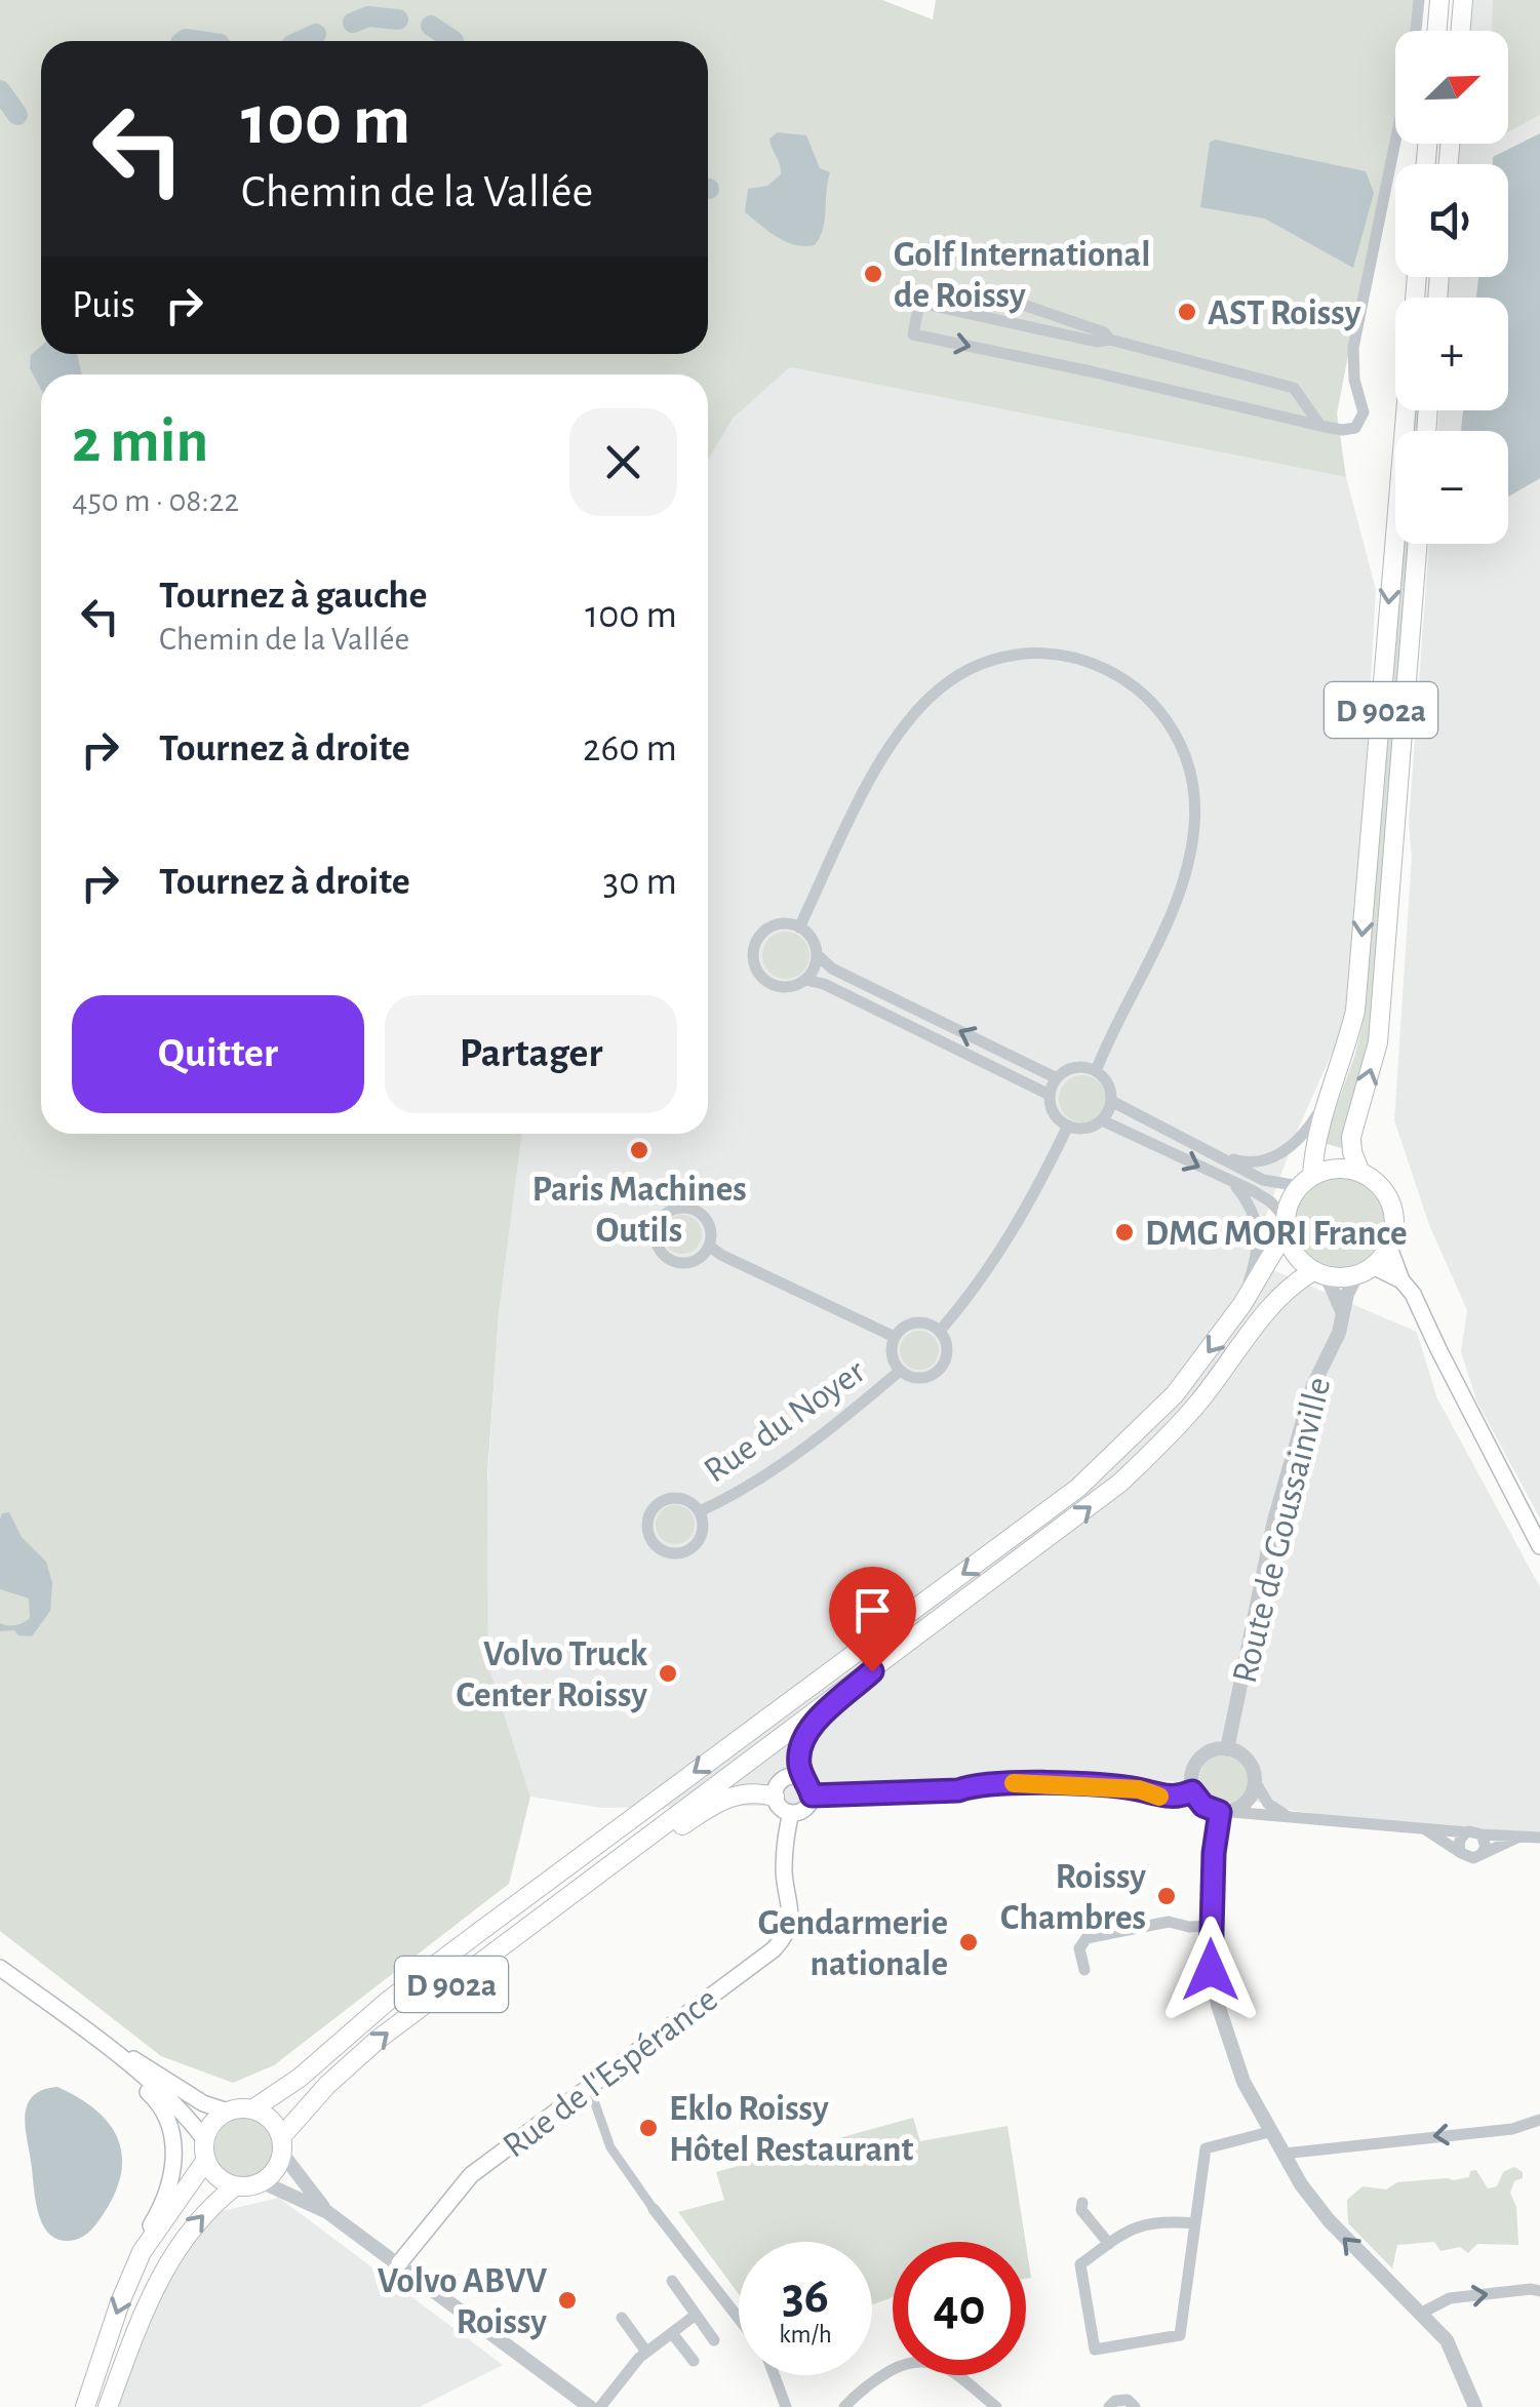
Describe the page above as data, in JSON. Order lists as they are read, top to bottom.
{
  "streets": {
    "main road": ["D 902a", "Rue de l'Espérance"],
    "street": ["Rue du Noyer", "Route de Goussainville"]
  },
  "crossings": [
    ["D 902a", "Route de Goussainville"]
  ],
  "places": [
    "Golf International de Roissy",
    "AST Roissy",
    "Paris Machines Outils",
    "DMG MORI France",
    "Volvo Truck Center Roissy",
    "Roissy Chambres",
    "Gendarmerie nationale",
    "Eklo Roissy Hôtel Restaurant",
    "Volvo ABVV Roissy"
  ],
  "north": "top right",
  "page": {
    "map_buttons": ["+", "−"],
    "turn": ["100 m", "Chemin de la Vallée"],
    "then": "Puis",
    "heading": ["2 min", "450 m · 08:22"],
    "list": [
      {
        "name": "Tournez à gauche",
        "note": "Chemin de la Vallée",
        "value": "100 m"
      },
      {
        "name": "Tournez à droite",
        "value": "260 m"
      },
      {
        "name": "Tournez à droite",
        "value": "30 m"
      }
    ],
    "buttons": ["Quitter", "Partager"],
    "speed": "36 km/h",
    "limit": "40"
  }
}
